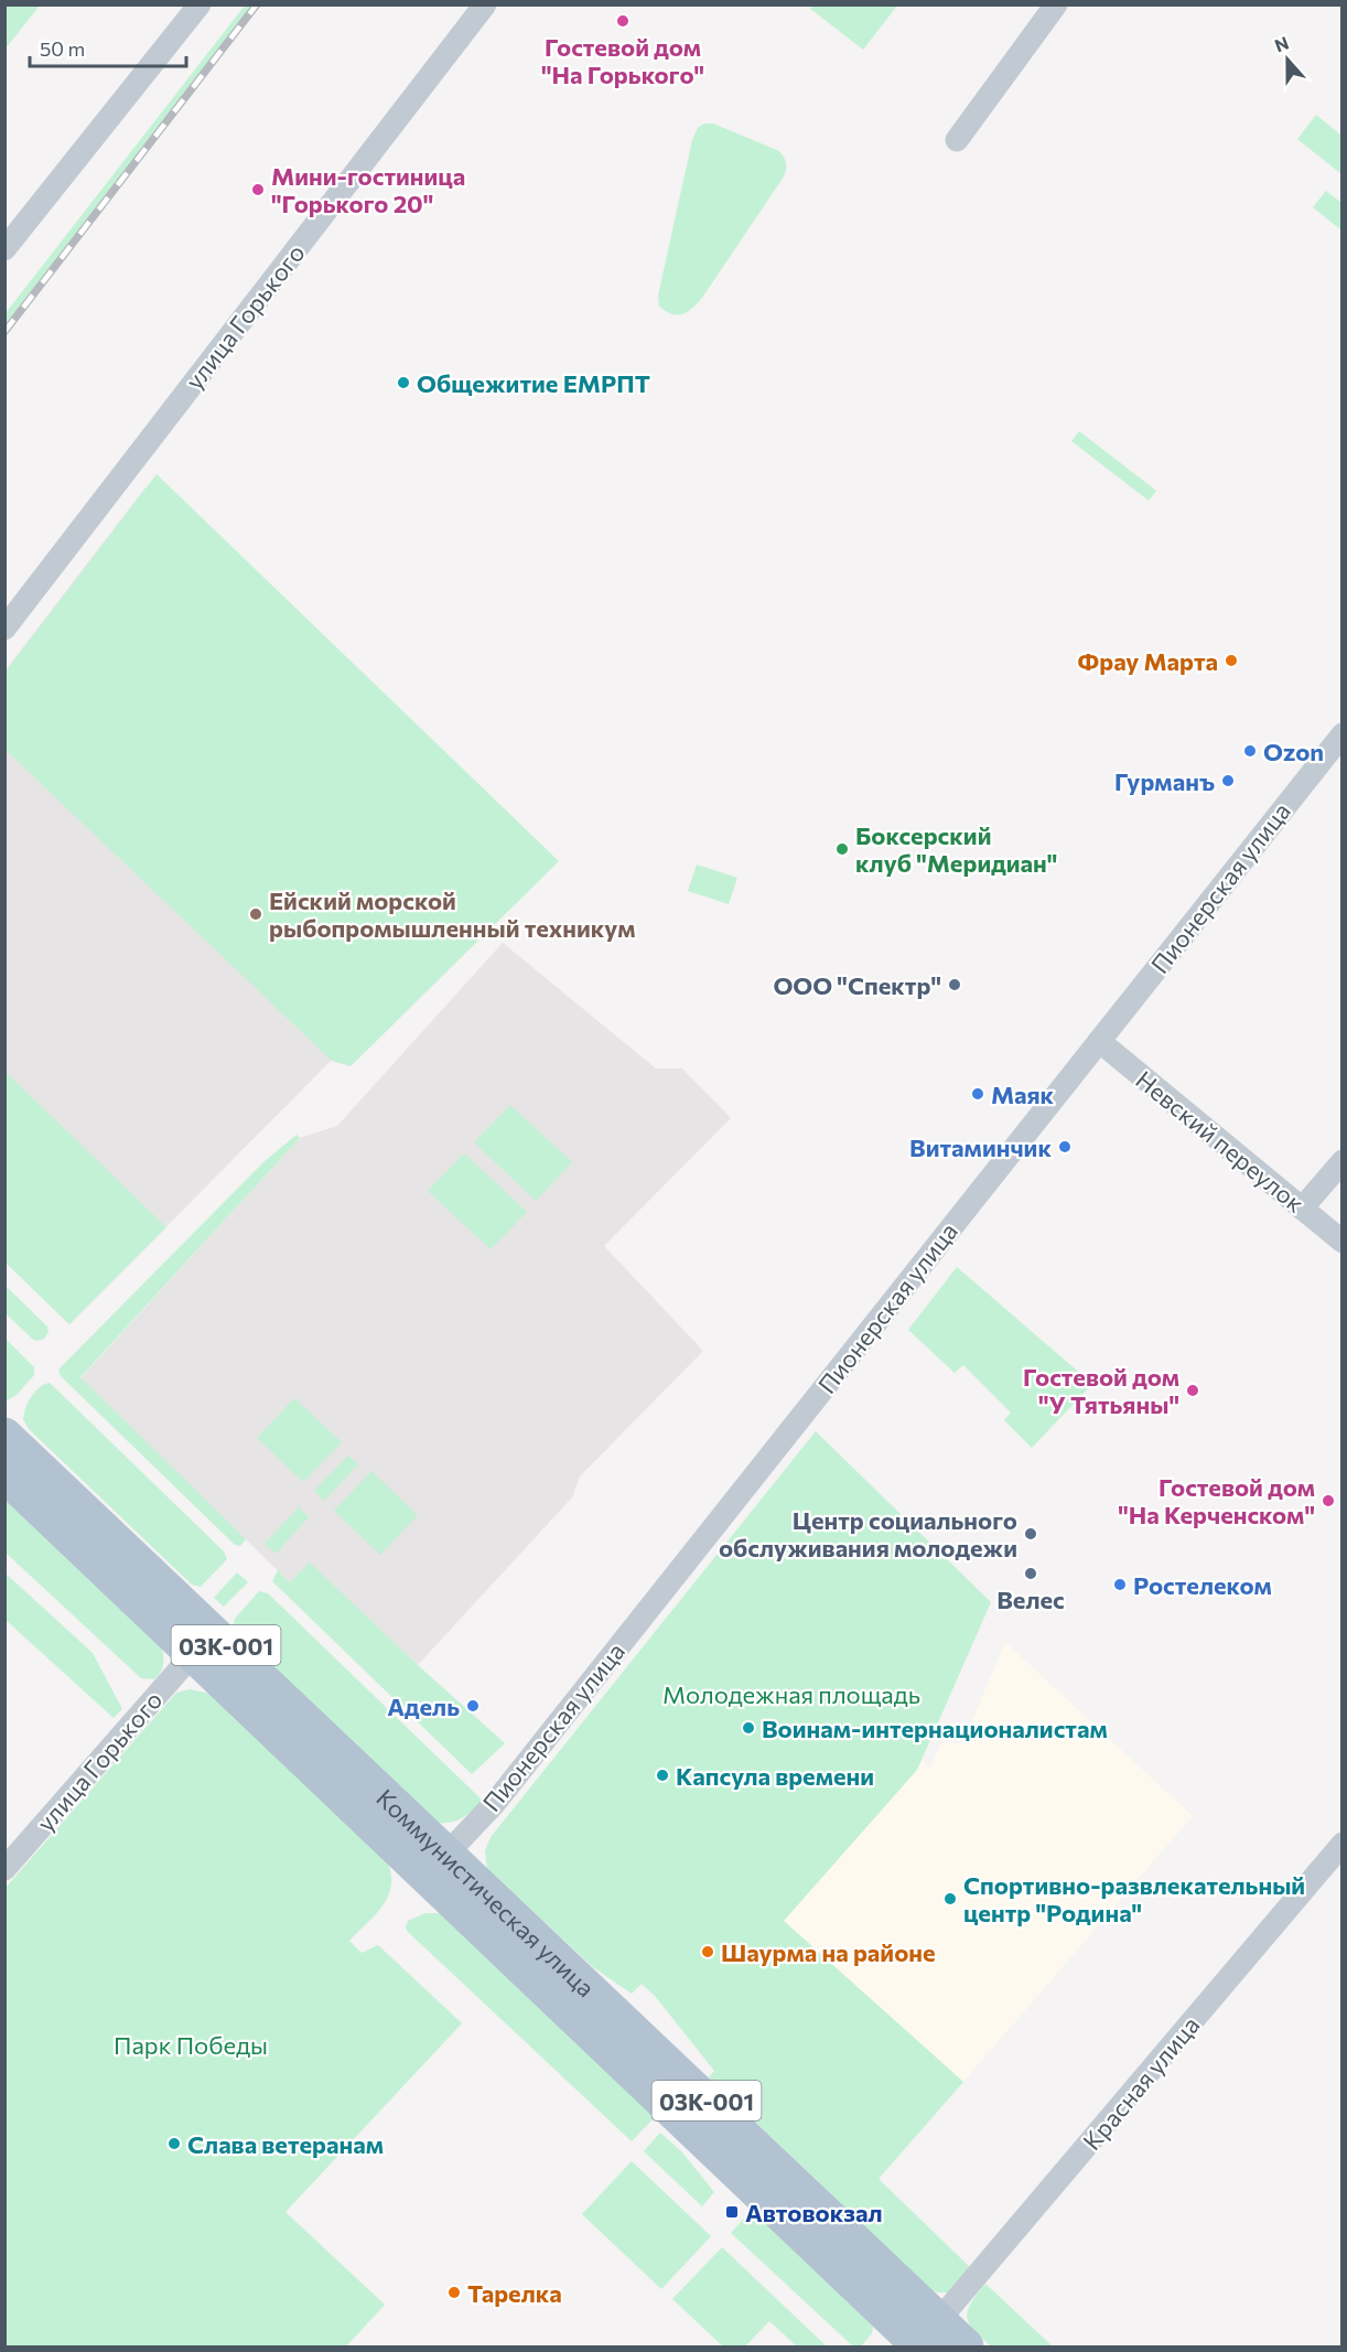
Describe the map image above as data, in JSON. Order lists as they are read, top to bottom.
{
  "streets": {
    "main road": ["03К-001", "Коммунистическая улица"],
    "street": [
      "улица Горького",
      "Пионерская улица",
      "Невский переулок",
      "Красная улица"
    ]
  },
  "crossings": [
    ["улица Горького", "Коммунистическая улица"],
    ["Пионерская улица", "Невский переулок"],
    ["Пионерская улица", "Коммунистическая улица"],
    ["Коммунистическая улица", "Красная улица"]
  ],
  "parks": ["Молодежная площадь", "Парк Победы"],
  "places": {
    "other": [
      "Гостевой дом \"На Горького\"",
      "Мини-гостиница \"Горького 20\"",
      "Общежитие ЕМРПТ",
      "Фрау Марта",
      "Ozon",
      "Гурманъ",
      "Боксерский клуб \"Меридиан\"",
      "Ейский морской рыбопромышленный техникум",
      "ООО \"Спектр\"",
      "Маяк",
      "Витаминчик",
      "Гостевой дом \"У Тятьяны\"",
      "Гостевой дом \"На Керченском\"",
      "Центр социального обслуживания молодежи",
      "Велес",
      "Ростелеком",
      "Адель",
      "Воинам-интернационалистам",
      "Капсула времени",
      "Спортивно-развлекательный центр \"Родина\"",
      "Шаурма на районе",
      "Слава ветеранам",
      "Тарелка"
    ],
    "transit": ["Автовокзал"]
  },
  "scale_bar": "50 m",
  "north": "top"
}
